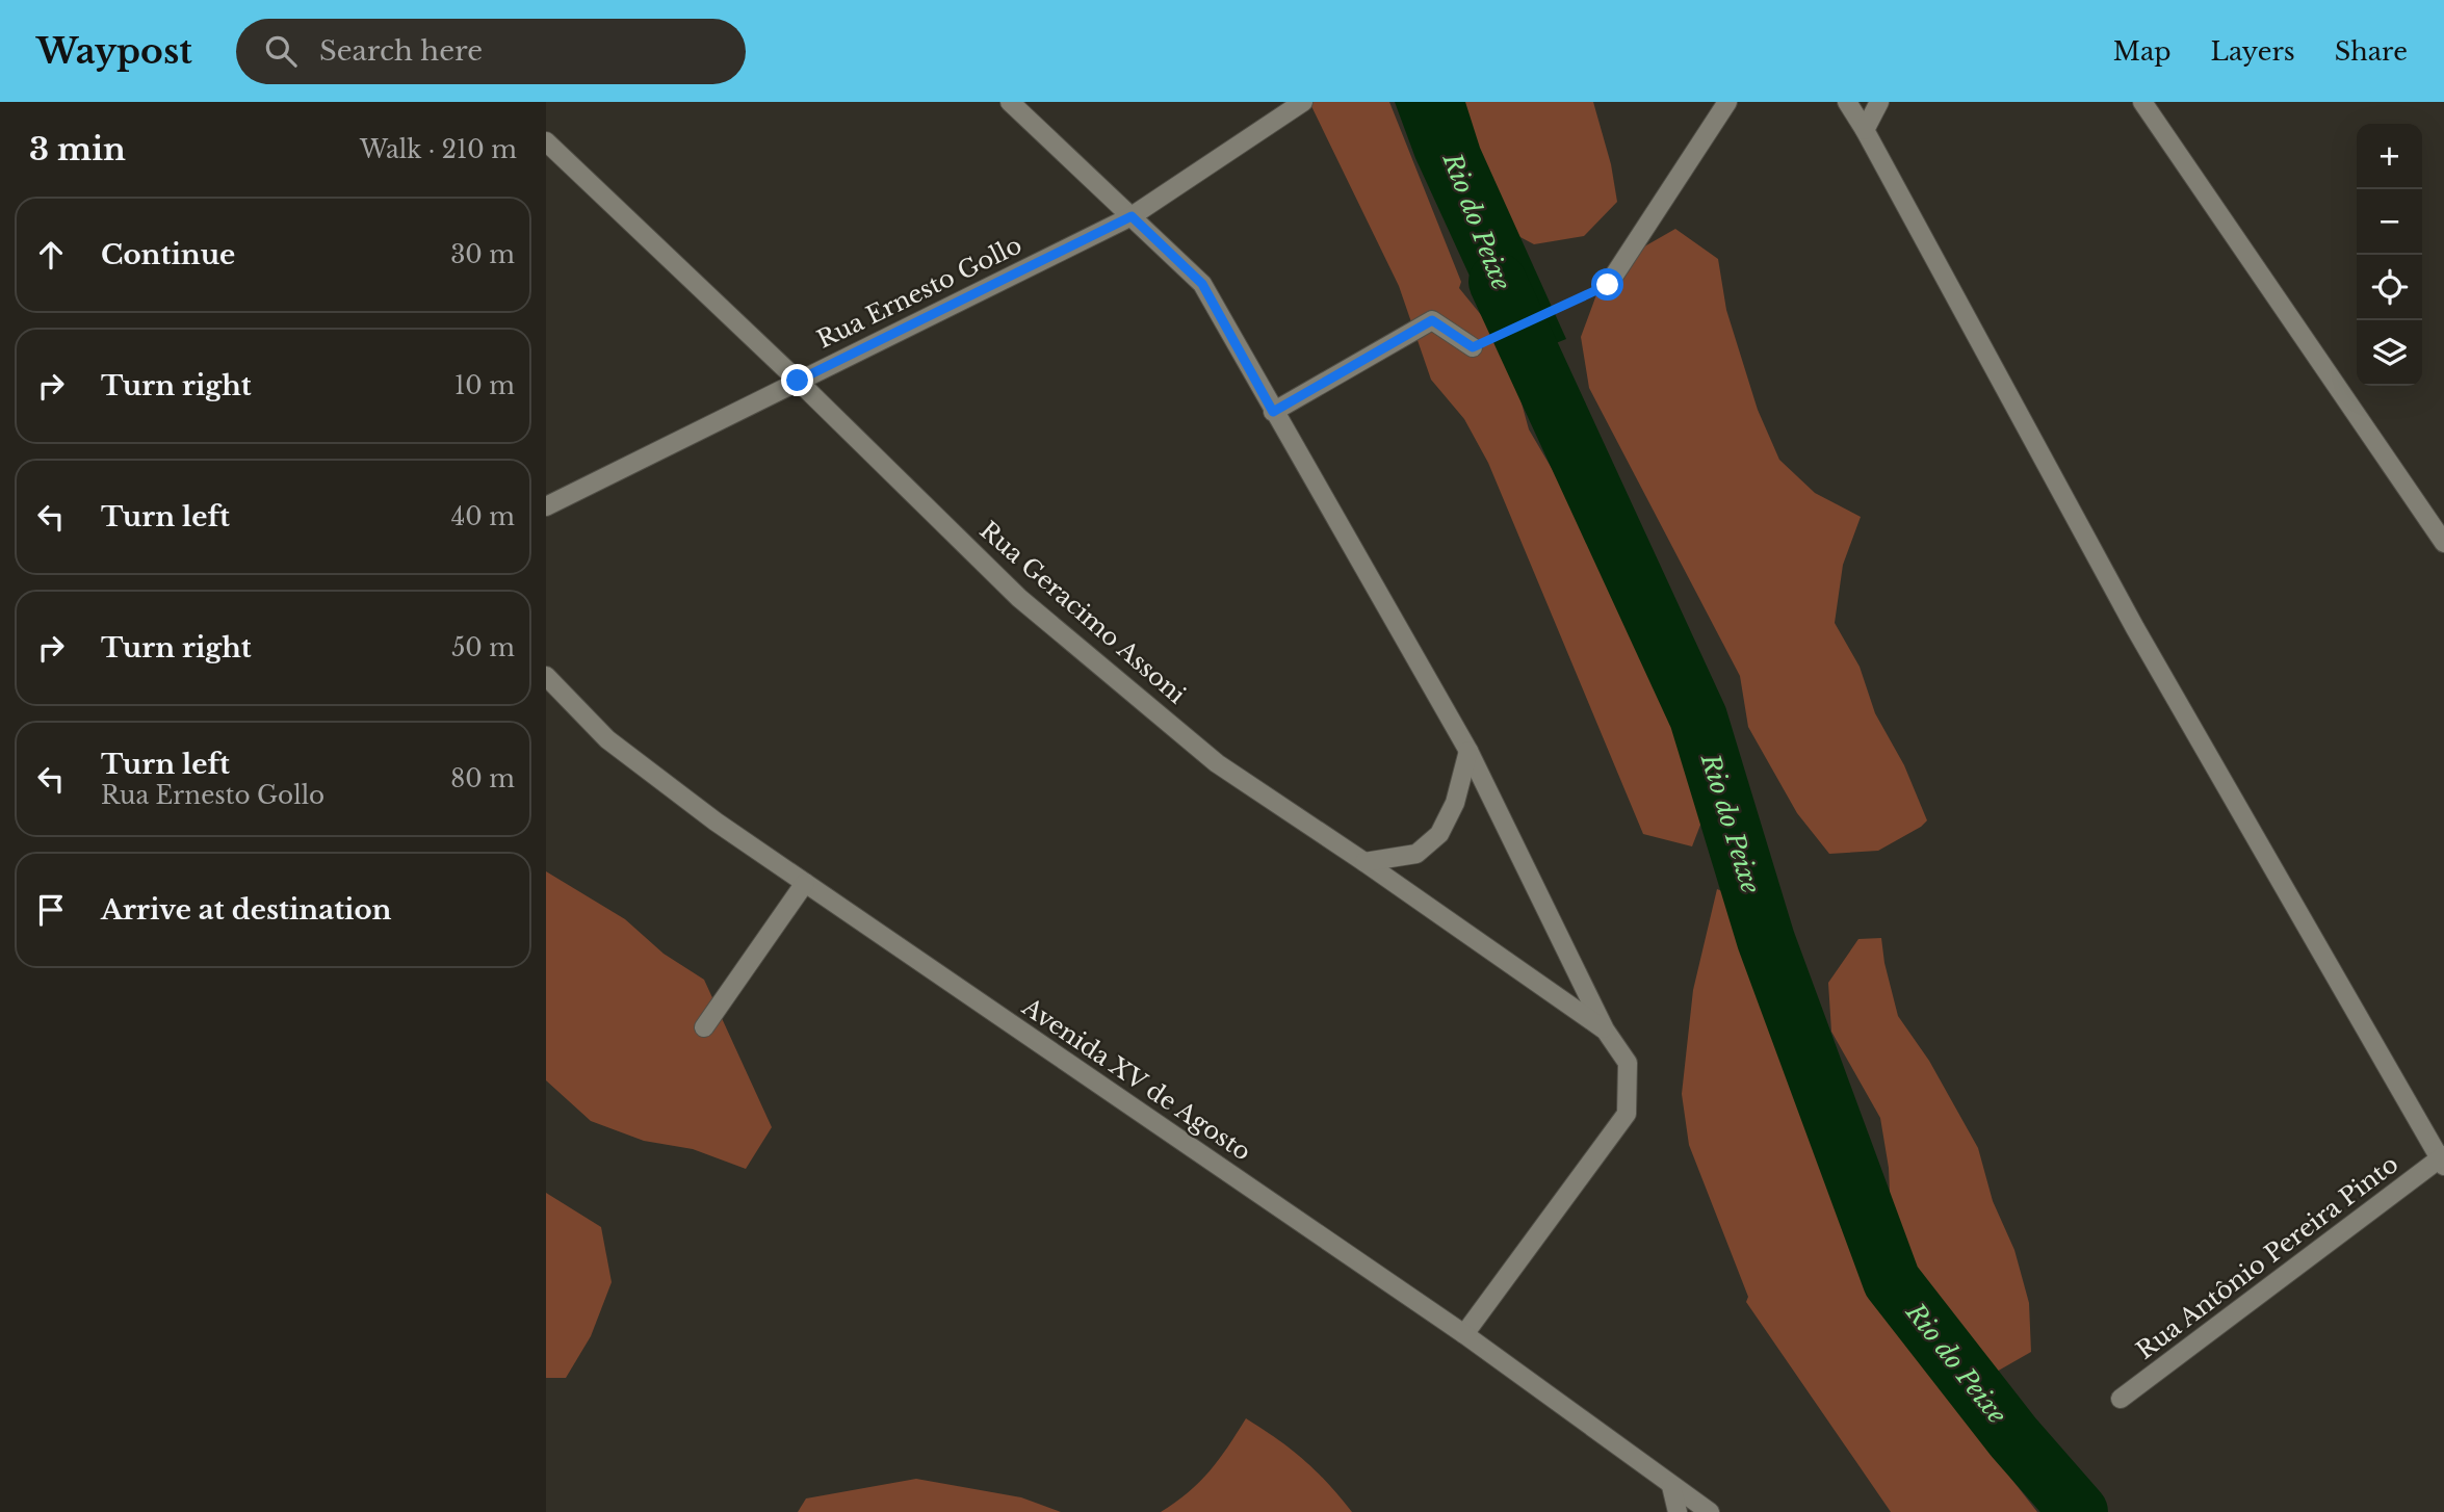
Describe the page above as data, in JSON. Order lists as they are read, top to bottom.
{
  "streets": {
    "street": [
      "Rua Ernesto Gollo",
      "Rua Geracimo Assoni",
      "Avenida XV de Agosto",
      "Rua Antônio Pereira Pinto"
    ]
  },
  "crossings": [
    ["Rua Ernesto Gollo", "Rua Geracimo Assoni"]
  ],
  "water": ["Rio do Peixe"],
  "page": {
    "header": "Waypost",
    "search": "Search here",
    "nav": ["Map", "Layers", "Share"],
    "heading": ["3 min", "Walk · 210 m"],
    "map_buttons": ["+", "−"],
    "list": [
      ["Continue", "30 m"],
      ["Turn right", "10 m"],
      ["Turn left", "40 m"],
      ["Turn right", "50 m"],
      ["Turn left", "Rua Ernesto Gollo", "80 m"],
      "Arrive at destination"
    ]
  }
}
